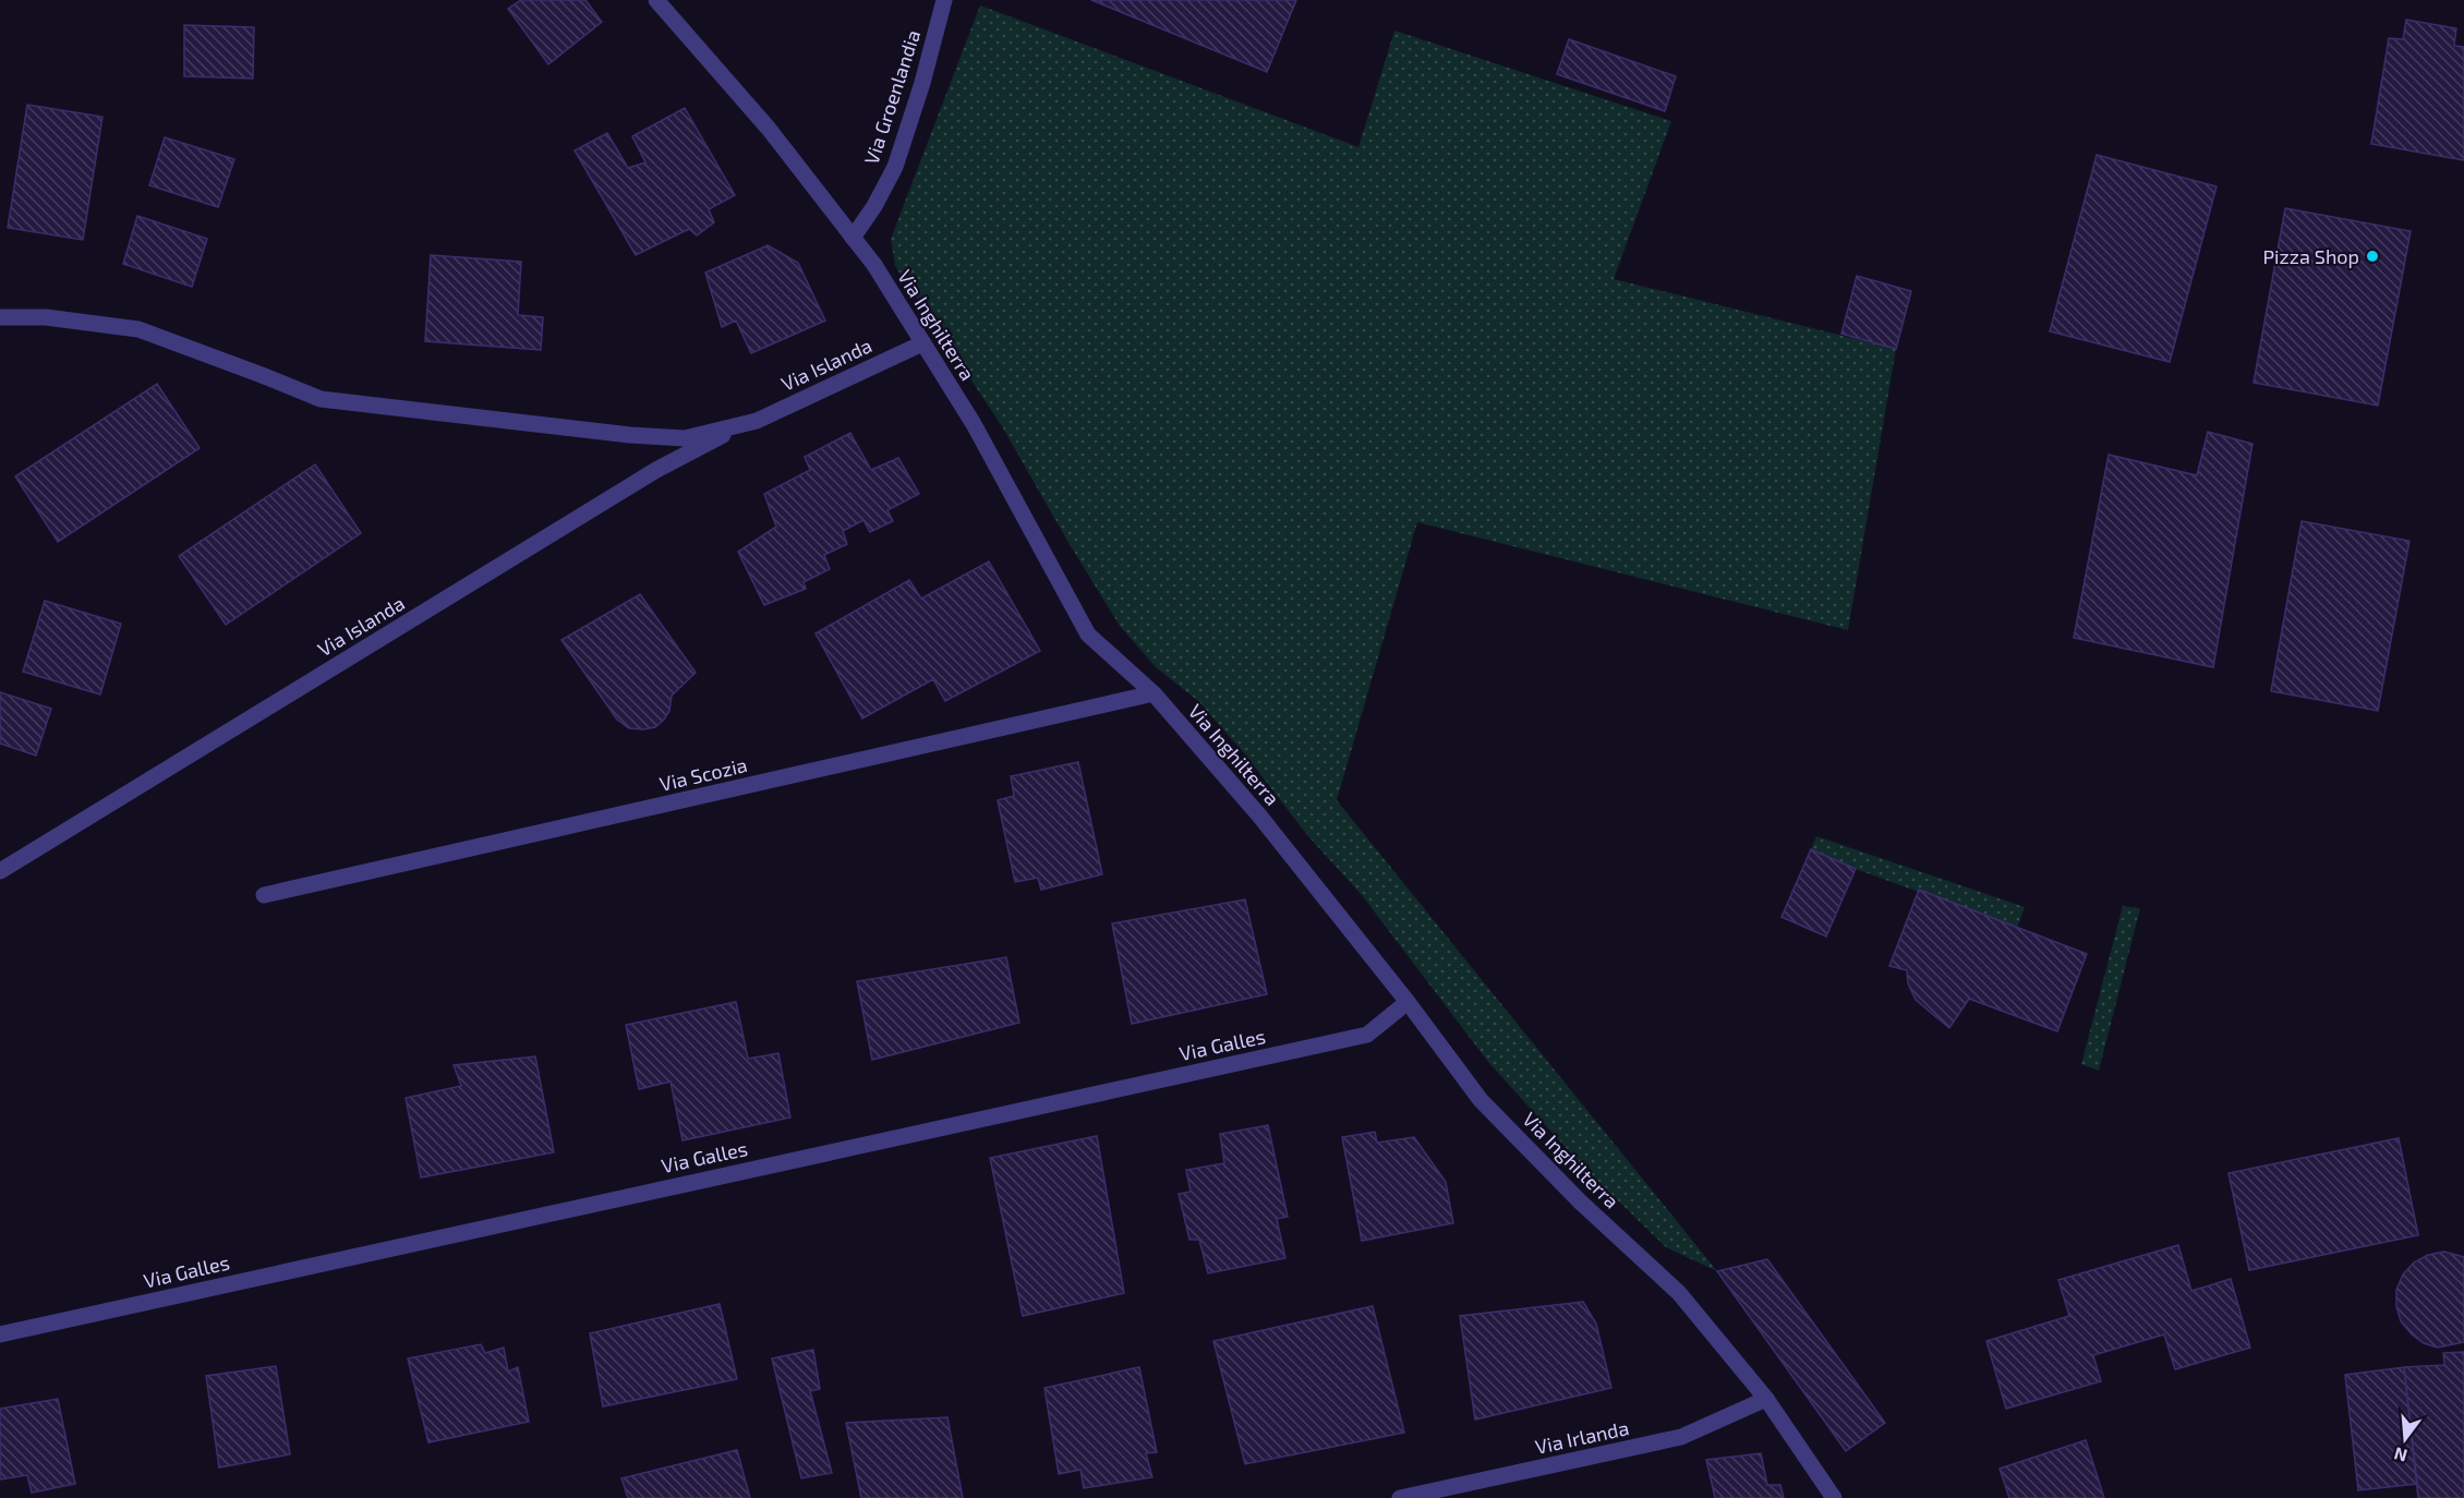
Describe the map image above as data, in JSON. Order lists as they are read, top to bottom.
{
  "streets": {
    "street": [
      "Via Groenlandia",
      "Via Inghilterra",
      "Via Islanda",
      "Via Scozia",
      "Via Galles",
      "Via Irlanda"
    ]
  },
  "crossings": [
    ["Via Groenlandia", "Via Inghilterra"],
    ["Via Inghilterra", "Via Islanda"],
    ["Via Inghilterra", "Via Scozia"],
    ["Via Inghilterra", "Via Galles"],
    ["Via Inghilterra", "Via Irlanda"]
  ],
  "places": ["Pizza Shop"],
  "north": "bottom"
}
